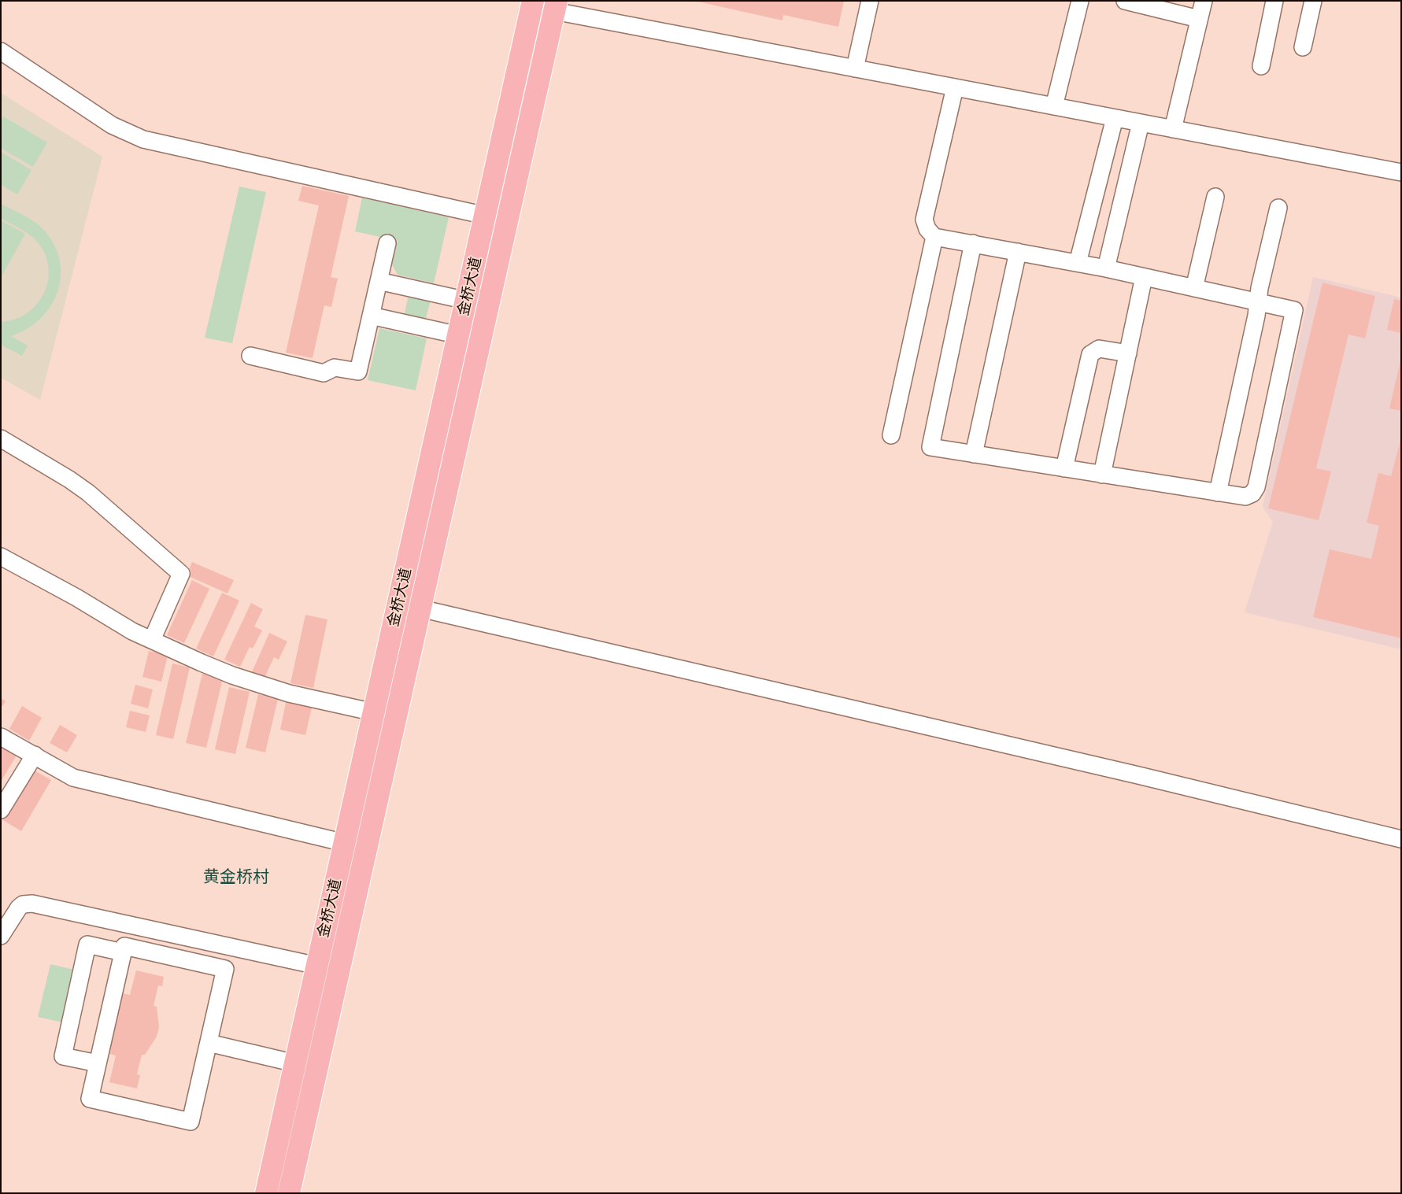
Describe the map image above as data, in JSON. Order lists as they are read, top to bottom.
{
  "streets": {
    "highway": ["金桥大道"]
  },
  "districts": ["黄金桥村"]
}
